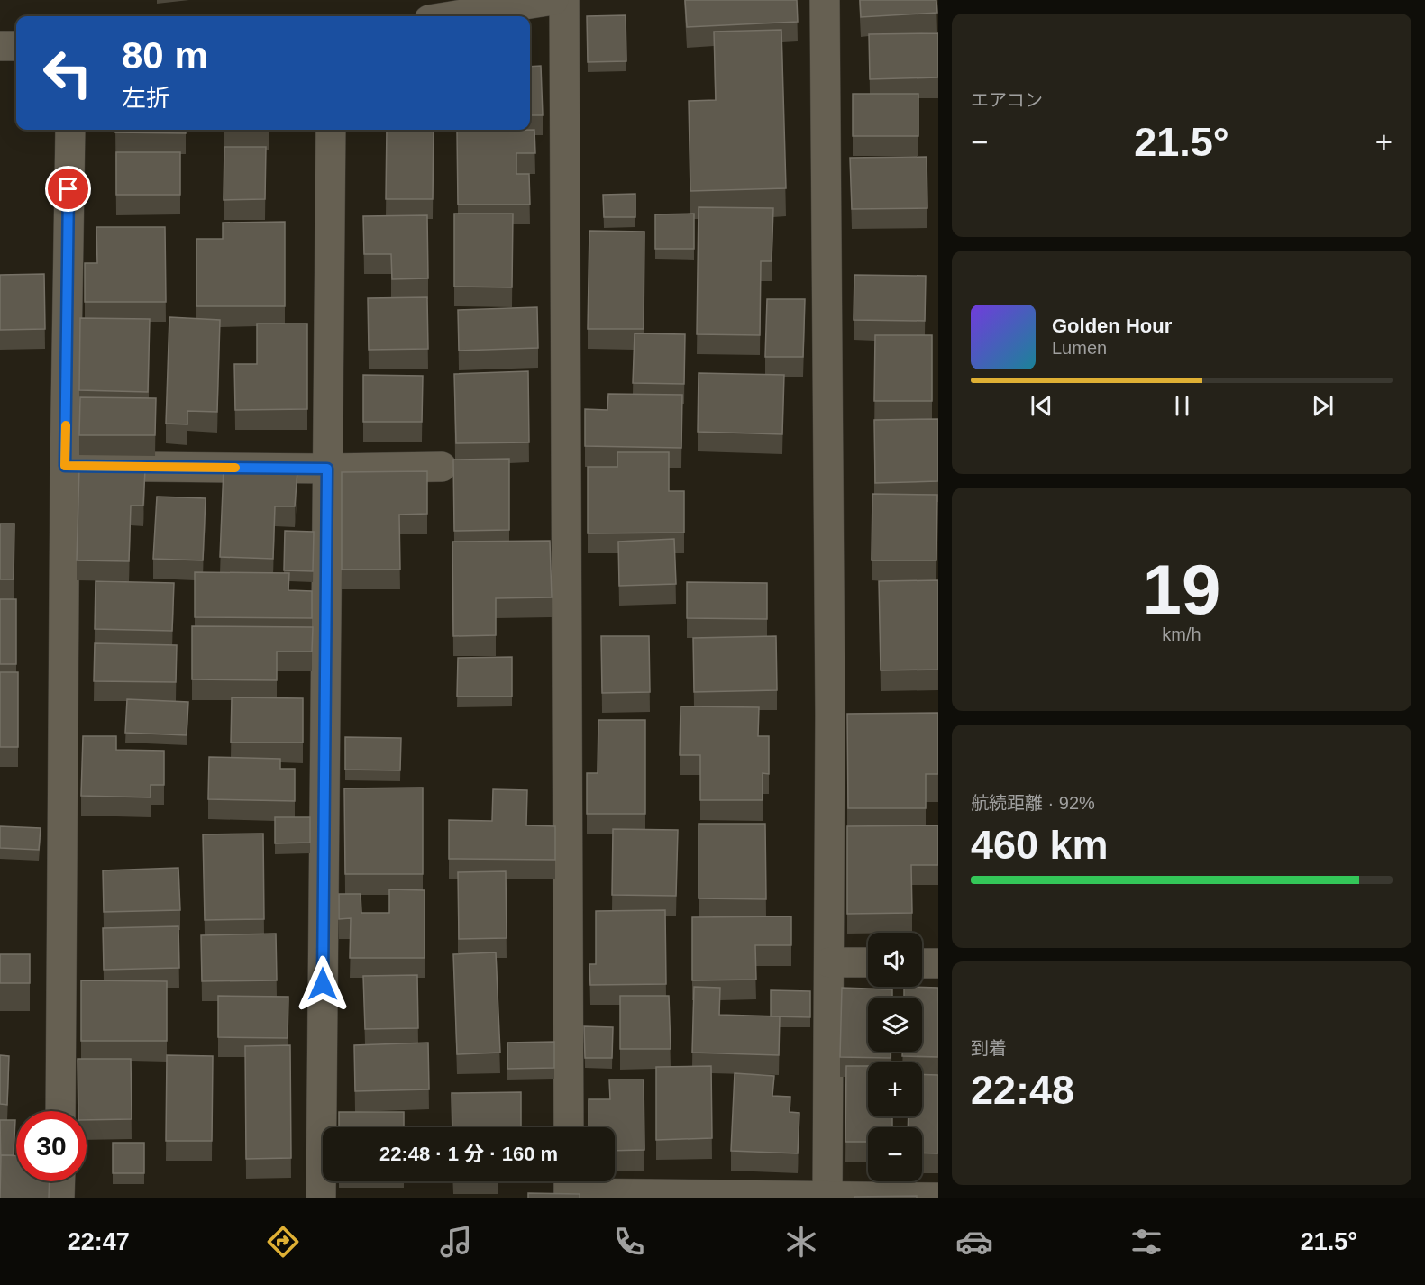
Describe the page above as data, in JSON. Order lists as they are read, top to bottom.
{
  "page": {
    "tile": [
      "エアコン",
      ["19", "km/h"],
      ["航続距離 · 92%", "460 km"],
      ["到着", "22:48"]
    ],
    "turn": ["80 m", "左折"],
    "heat": ["−", "21.5°", "+"],
    "song": ["Golden Hour", "Lumen"],
    "map_buttons": ["+", "−"],
    "limit": "30",
    "trip": "22:48 · 1 分 · 160 m",
    "tabs": ["22:47", "21.5°"]
  }
}
